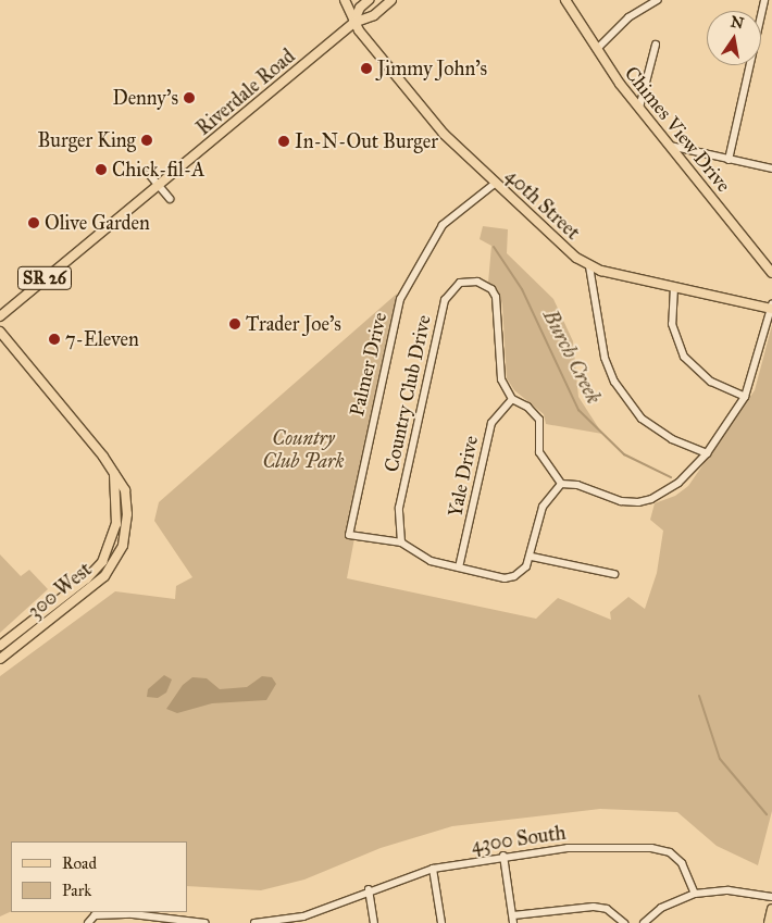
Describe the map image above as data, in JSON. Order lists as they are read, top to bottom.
{
  "streets": {
    "main road": [
      "Riverdale Road",
      "Chimes View Drive",
      "40th Street",
      "SR 26",
      "300 West"
    ],
    "street": [
      "Palmer Drive",
      "Country Club Drive",
      "Yale Drive",
      "4300 South"
    ]
  },
  "crossings": [
    ["Riverdale Road", "40th Street"],
    ["Riverdale Road", "SR 26"],
    ["40th Street", "SR 26"],
    ["40th Street", "Palmer Drive"],
    ["Palmer Drive", "Country Club Drive"],
    ["Country Club Drive", "Yale Drive"]
  ],
  "water": ["Burch Creek"],
  "parks": ["Country Club Park"],
  "places": [
    "Jimmy John's",
    "Denny's",
    "Burger King",
    "In-N-Out Burger",
    "Chick-fil-A",
    "Olive Garden",
    "Trader Joe's",
    "7-Eleven"
  ],
  "legend": ["Road", "Park"],
  "north": "top"
}
